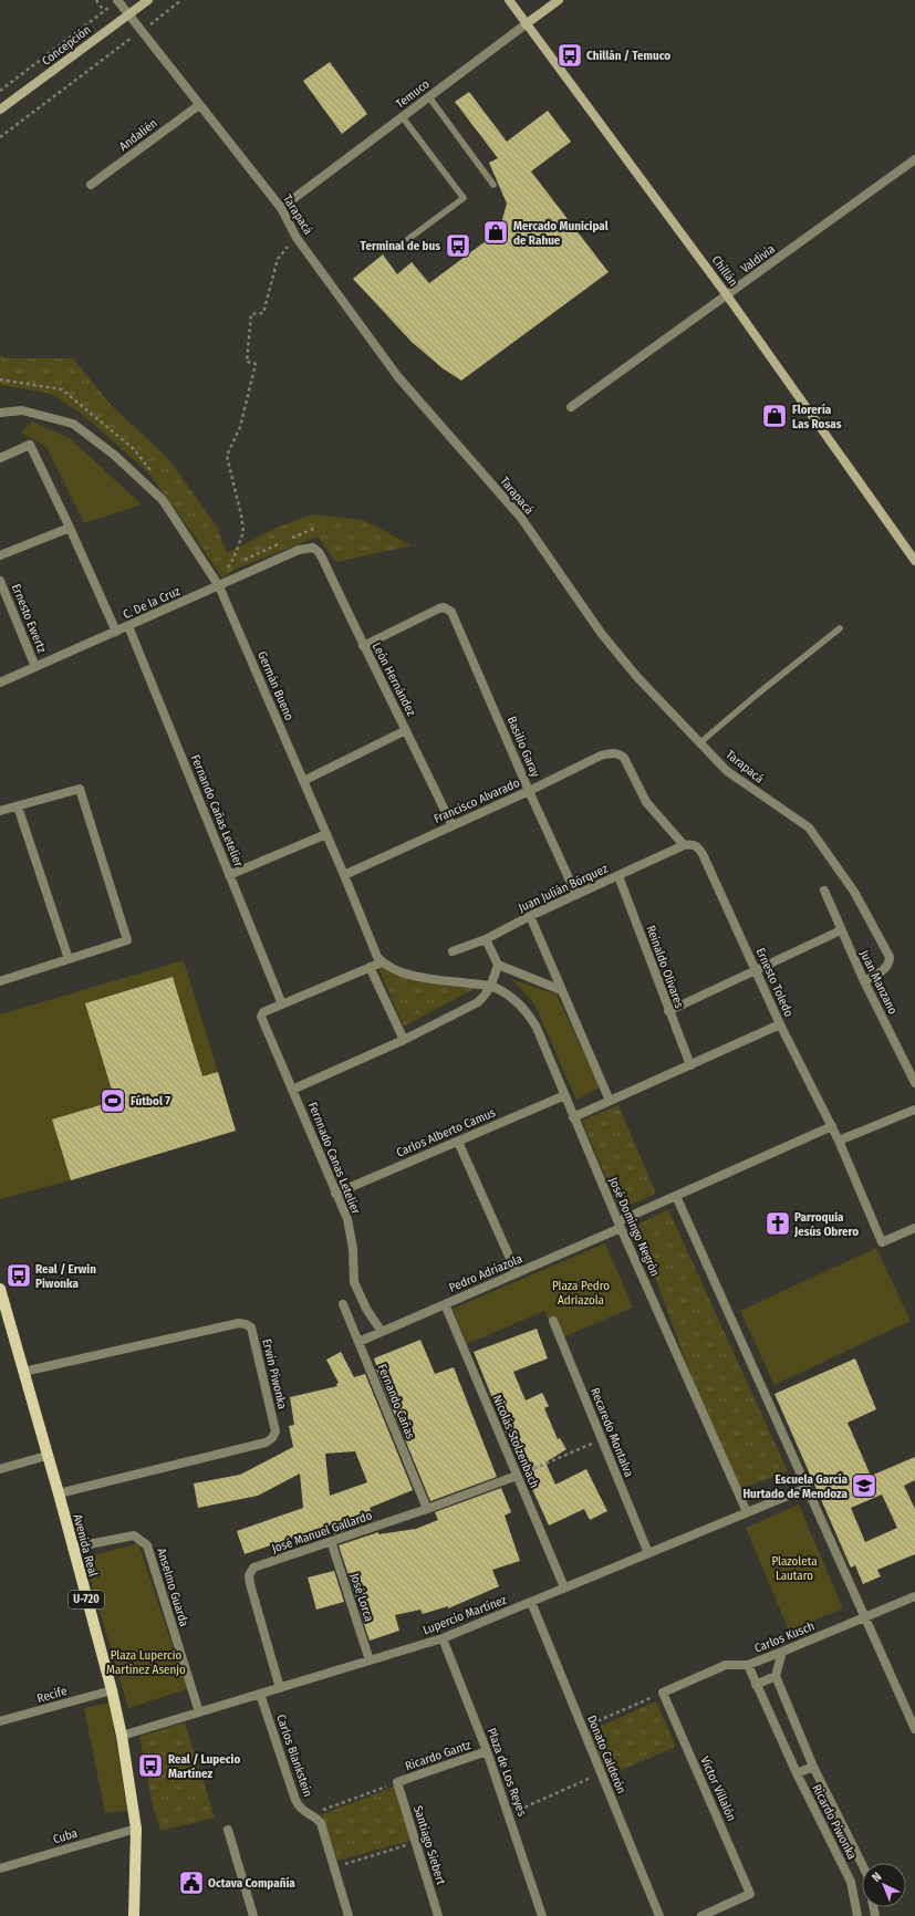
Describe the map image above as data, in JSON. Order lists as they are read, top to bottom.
{
  "streets": {
    "main road": ["Avenida Real", "U-720"],
    "street": [
      "Concepción",
      "Temuco",
      "Andalién",
      "Tarapacá",
      "Valdivia",
      "Chillán",
      "C. De la Cruz",
      "Ernesto Ewertz",
      "León Hernández",
      "Germán Bueno",
      "Basilio Garay",
      "Francisco Alvarado",
      "Fernando Cañas Letelier",
      "Juan Julián Bórquez",
      "Reinaldo Olivares",
      "Ernesto Toledo",
      "Juan Manzano",
      "Carlos Alberto Camus",
      "Fernnado Canas Letelier",
      "José Domingo Negrón",
      "Pedro Adriazola",
      "Erwin Piwonka",
      "Fernando Cañas",
      "Recaredo Montalva",
      "Nicolás Stolzenbach",
      "José Manuel Gallardo",
      "Anselmo Guarda",
      "José Lorca",
      "Lupercio Martínez",
      "Carlos Kusch",
      "Recife",
      "Donato Calderón",
      "Carlos Blankstein",
      "Ricardo Gantz",
      "Plaza de Los Reyes",
      "Víctor Villalón",
      "Ricardo Piwonka",
      "Cuba",
      "Santiago Siebert"
    ]
  },
  "crossings": [
    ["Concepción", "Tarapacá"],
    ["Temuco", "Tarapacá"],
    ["Temuco", "Chillán"],
    ["Andalién", "Tarapacá"],
    ["Tarapacá", "Juan Manzano"],
    ["Valdivia", "Chillán"],
    ["C. De la Cruz", "Ernesto Ewertz"],
    ["C. De la Cruz", "León Hernández"],
    ["C. De la Cruz", "Germán Bueno"],
    ["C. De la Cruz", "Fernando Cañas Letelier"],
    ["León Hernández", "Basilio Garay"],
    ["León Hernández", "Francisco Alvarado"],
    ["Germán Bueno", "Francisco Alvarado"],
    ["Basilio Garay", "Francisco Alvarado"],
    ["Basilio Garay", "Juan Julián Bórquez"],
    ["Francisco Alvarado", "Ernesto Toledo"],
    ["Fernando Cañas Letelier", "Fernnado Canas Letelier"],
    ["Juan Julián Bórquez", "Reinaldo Olivares"],
    ["Juan Julián Bórquez", "Ernesto Toledo"],
    ["Ernesto Toledo", "Pedro Adriazola"],
    ["Carlos Alberto Camus", "Fernnado Canas Letelier"],
    ["Carlos Alberto Camus", "José Domingo Negrón"],
    ["Fernnado Canas Letelier", "Pedro Adriazola"],
    ["José Domingo Negrón", "Pedro Adriazola"],
    ["José Domingo Negrón", "Lupercio Martínez"],
    ["Pedro Adriazola", "Fernando Cañas"],
    ["Pedro Adriazola", "Nicolás Stolzenbach"],
    ["Erwin Piwonka", "Avenida Real"],
    ["Fernando Cañas", "José Manuel Gallardo"],
    ["Recaredo Montalva", "Lupercio Martínez"],
    ["Nicolás Stolzenbach", "José Manuel Gallardo"],
    ["Nicolás Stolzenbach", "Lupercio Martínez"],
    ["José Manuel Gallardo", "José Lorca"],
    ["José Manuel Gallardo", "Lupercio Martínez"],
    ["Avenida Real", "Anselmo Guarda"],
    ["Avenida Real", "Lupercio Martínez"],
    ["Avenida Real", "Recife"],
    ["Avenida Real", "Cuba"],
    ["Anselmo Guarda", "Lupercio Martínez"],
    ["José Lorca", "Lupercio Martínez"],
    ["Lupercio Martínez", "Donato Calderón"],
    ["Lupercio Martínez", "Carlos Blankstein"],
    ["Lupercio Martínez", "Plaza de Los Reyes"],
    ["Carlos Kusch", "Víctor Villalón"],
    ["Carlos Kusch", "Ricardo Piwonka"],
    ["Ricardo Gantz", "Plaza de Los Reyes"],
    ["Ricardo Gantz", "Santiago Siebert"]
  ],
  "parks": ["Plaza Pedro Adriazola", "Plazoleta Lautaro", "Plaza Lupercio Martínez Asenjo"],
  "places": {
    "bus stop": [
      "Chillán / Temuco",
      "Terminal de bus",
      "Real / Erwin Piwonka",
      "Real / Lupecio Martínez"
    ],
    "shop": ["Mercado Municipal de Rahue", "Florería Las Rosas"],
    "sports": ["Fútbol 7"],
    "church": ["Parroquia Jesús Obrero"],
    "school or university": ["Escuela García Hurtado de Mendoza"],
    "public building": ["Octava Compañía"]
  },
  "north": "top left"
}
